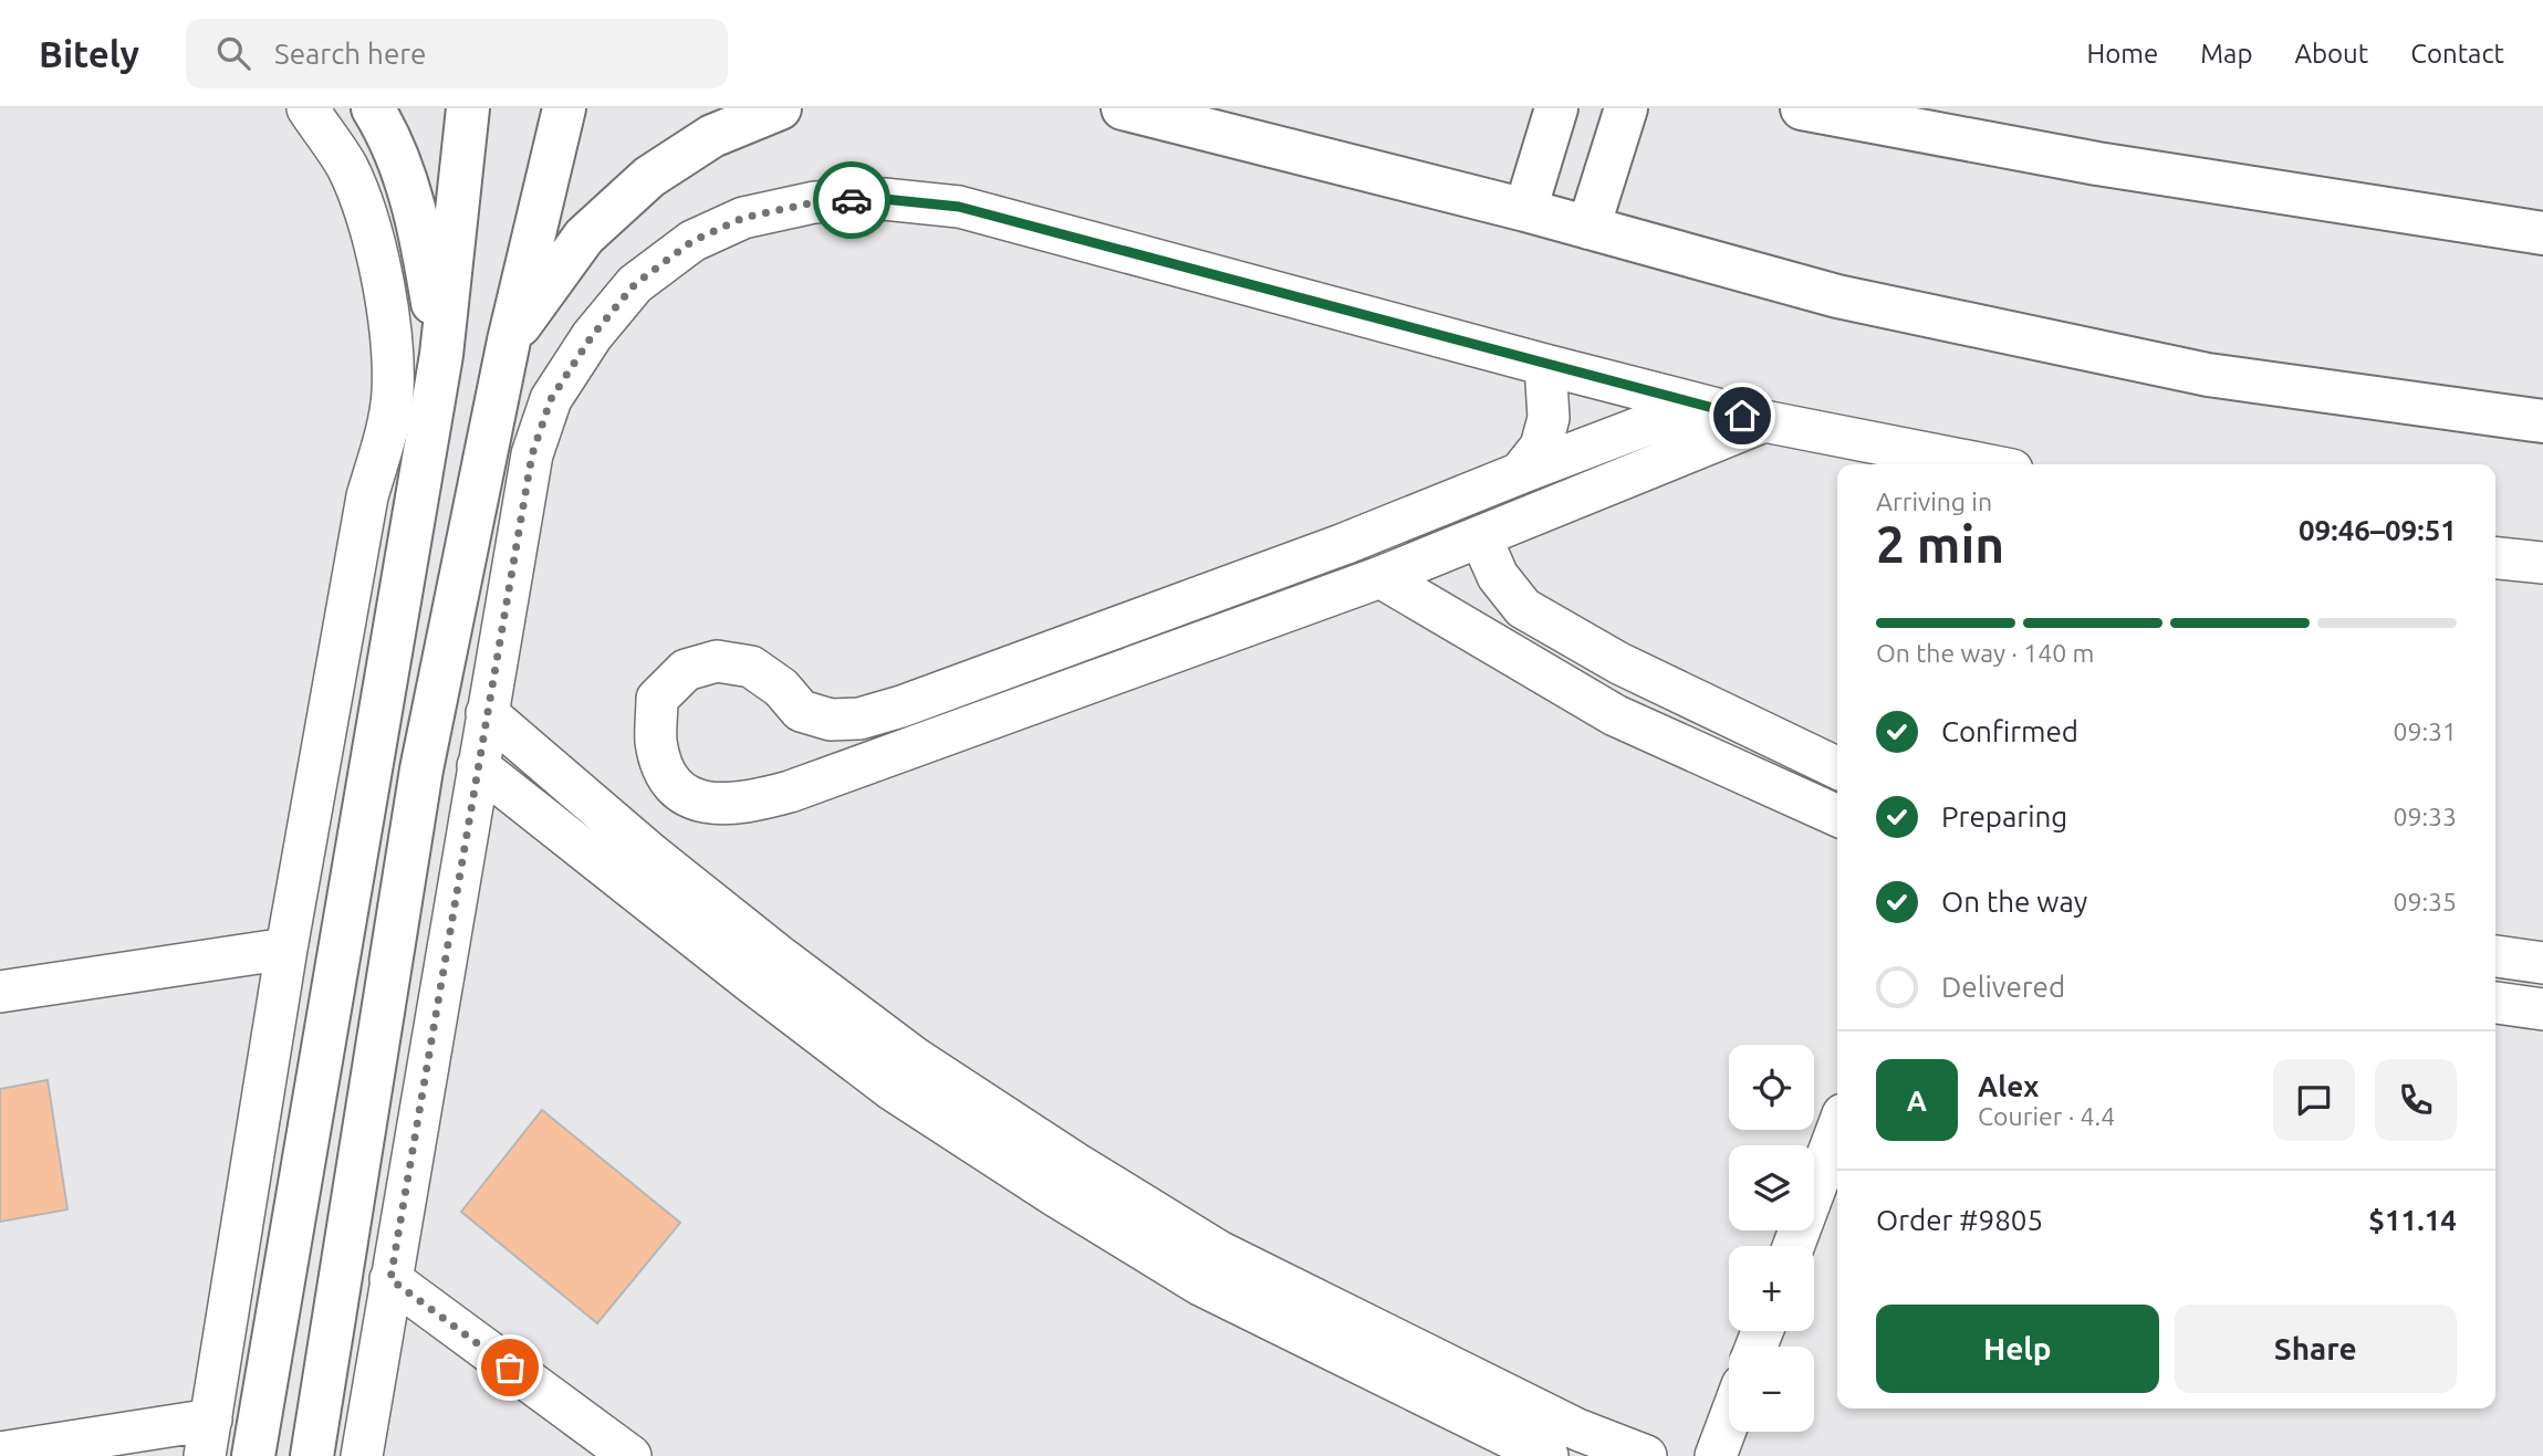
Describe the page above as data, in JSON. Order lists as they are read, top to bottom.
{
  "page": {
    "header": "Bitely",
    "search": "Search here",
    "nav": [
      "Home",
      "Map",
      "About",
      "Contact"
    ],
    "heading": ["2 min", "Arriving in", "09:46–09:51"],
    "panel": [
      "Alex",
      "Courier · 4.4",
      "Order #9805",
      "$11.14"
    ],
    "bar": "On the way · 140 m",
    "list": [
      ["Confirmed", "09:31"],
      ["Preparing", "09:33"],
      ["On the way", "09:35"],
      "Delivered"
    ],
    "map_buttons": ["+", "−"],
    "round": "A",
    "buttons": ["Help", "Share"]
  }
}
